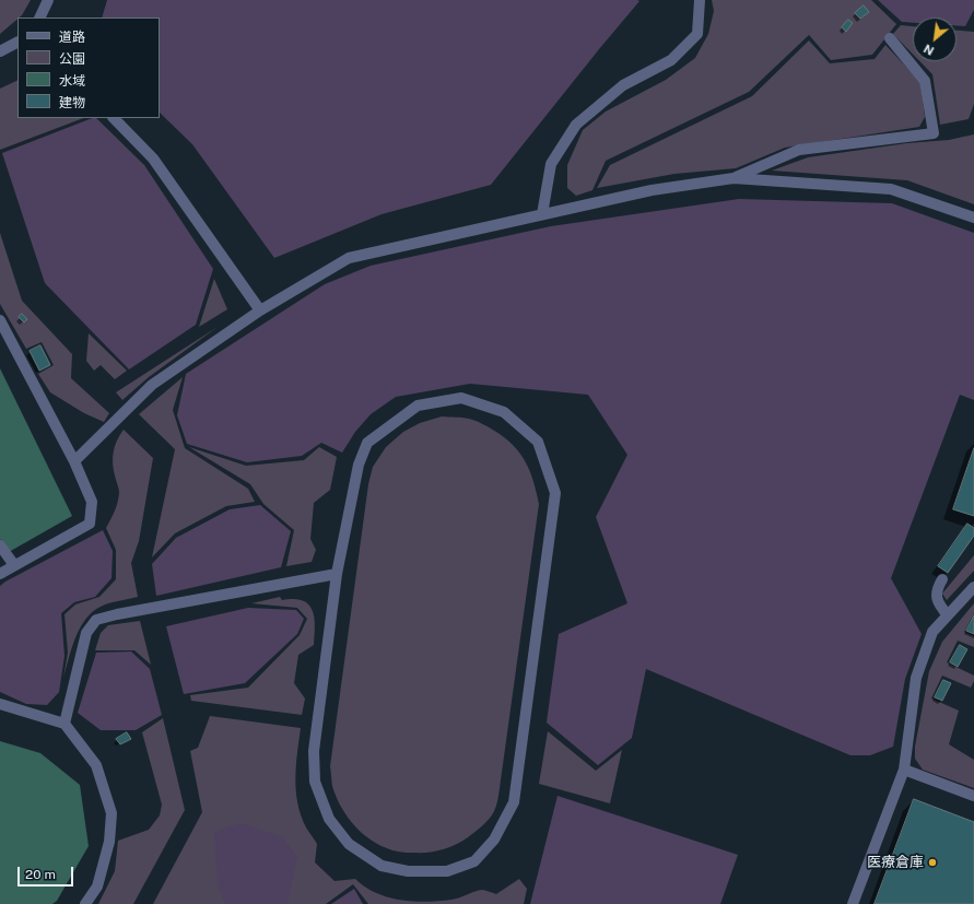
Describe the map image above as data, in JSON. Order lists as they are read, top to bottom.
{
  "places": ["医療倉庫"],
  "legend": [
    "道路",
    "公園",
    "水域",
    "建物"
  ],
  "scale_bar": "20 m",
  "north": "bottom left"
}
